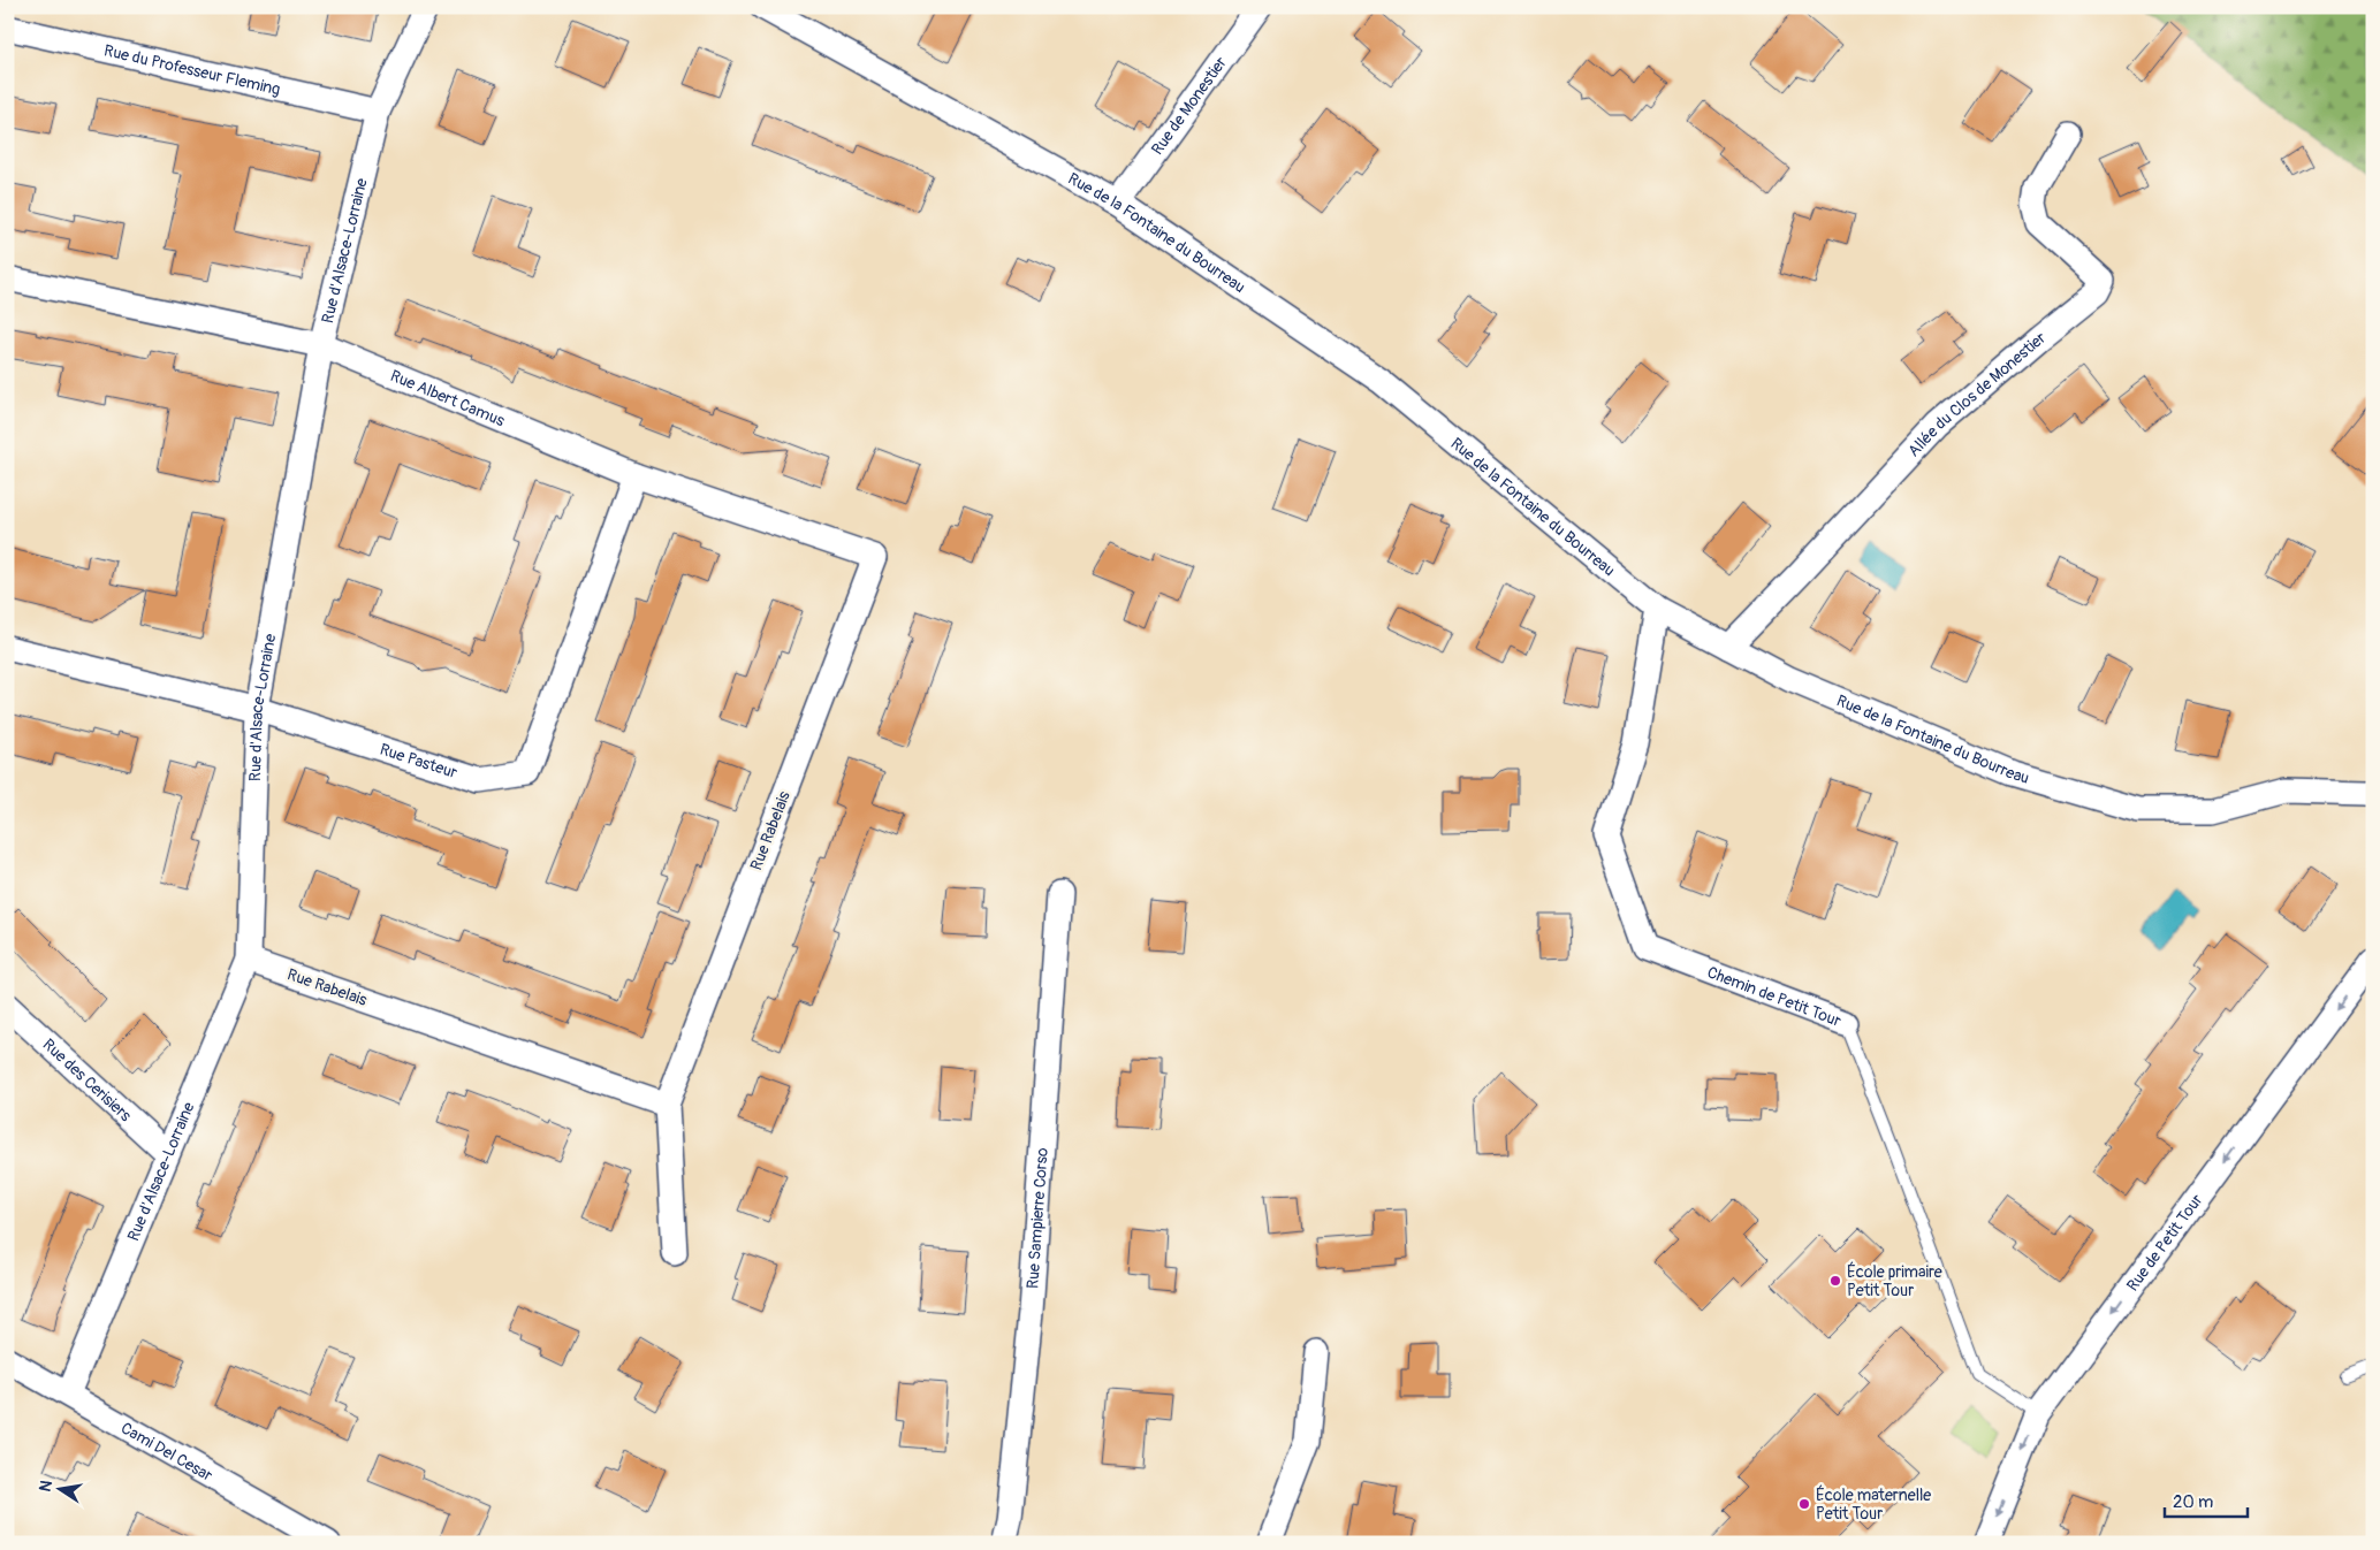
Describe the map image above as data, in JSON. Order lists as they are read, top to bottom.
{
  "streets": {
    "street": [
      "Rue du Professeur Fleming",
      "Rue de Monestier",
      "Rue de la Fontaine du Bourreau",
      "Rue d'Alsace-Lorraine",
      "Allée du Clos de Monestier",
      "Rue Albert Camus",
      "Rue Pasteur",
      "Rue Rabelais",
      "Chemin de Petit Tour",
      "Rue des Cerisiers",
      "Rue Sampierre Corso",
      "Rue de Petit Tour",
      "Cami Del Cesar"
    ]
  },
  "crossings": [
    ["Rue du Professeur Fleming", "Rue d'Alsace-Lorraine"],
    ["Rue de Monestier", "Rue de la Fontaine du Bourreau"],
    ["Rue de la Fontaine du Bourreau", "Allée du Clos de Monestier"],
    ["Rue de la Fontaine du Bourreau", "Chemin de Petit Tour"],
    ["Rue d'Alsace-Lorraine", "Rue Albert Camus"],
    ["Rue d'Alsace-Lorraine", "Rue Pasteur"],
    ["Rue d'Alsace-Lorraine", "Rue Rabelais"],
    ["Rue d'Alsace-Lorraine", "Rue des Cerisiers"],
    ["Rue d'Alsace-Lorraine", "Cami Del Cesar"],
    ["Rue Albert Camus", "Rue Pasteur"],
    ["Rue Albert Camus", "Rue Rabelais"],
    ["Chemin de Petit Tour", "Rue de Petit Tour"]
  ],
  "one_way": ["Rue de Petit Tour"],
  "places": ["École primaire Petit Tour", "École maternelle Petit Tour"],
  "scale_bar": "20 m",
  "north": "left"
}
